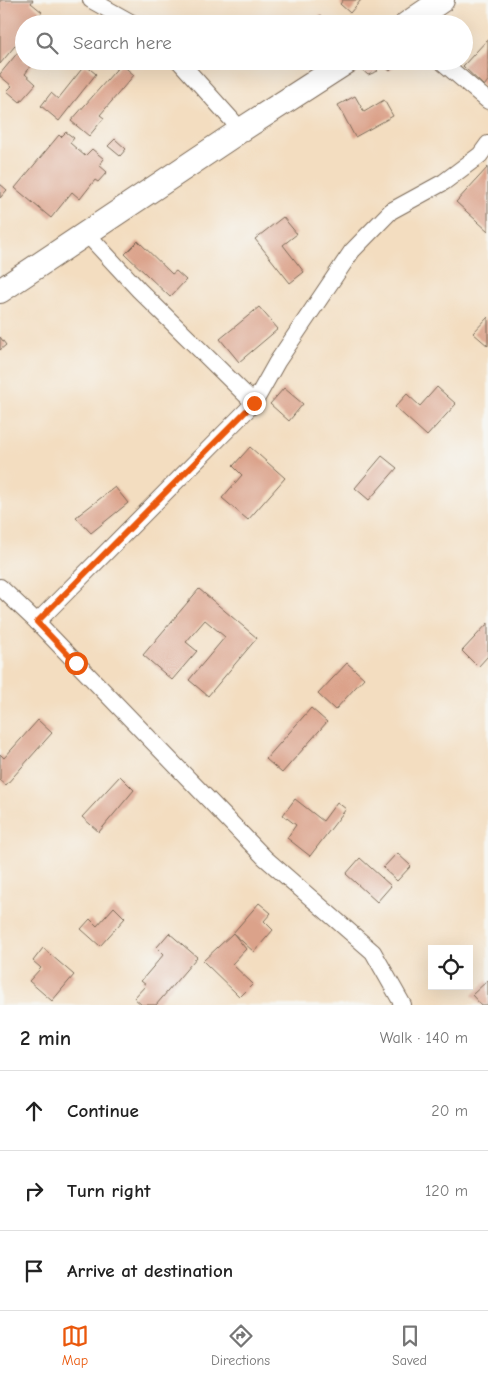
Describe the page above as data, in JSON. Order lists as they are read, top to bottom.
{
  "page": {
    "search": "Search here",
    "heading": ["2 min", "Walk · 140 m"],
    "list": [
      ["Continue", "20 m"],
      ["Turn right", "120 m"],
      "Arrive at destination"
    ],
    "nav": ["Map", "Directions", "Saved"]
  }
}
